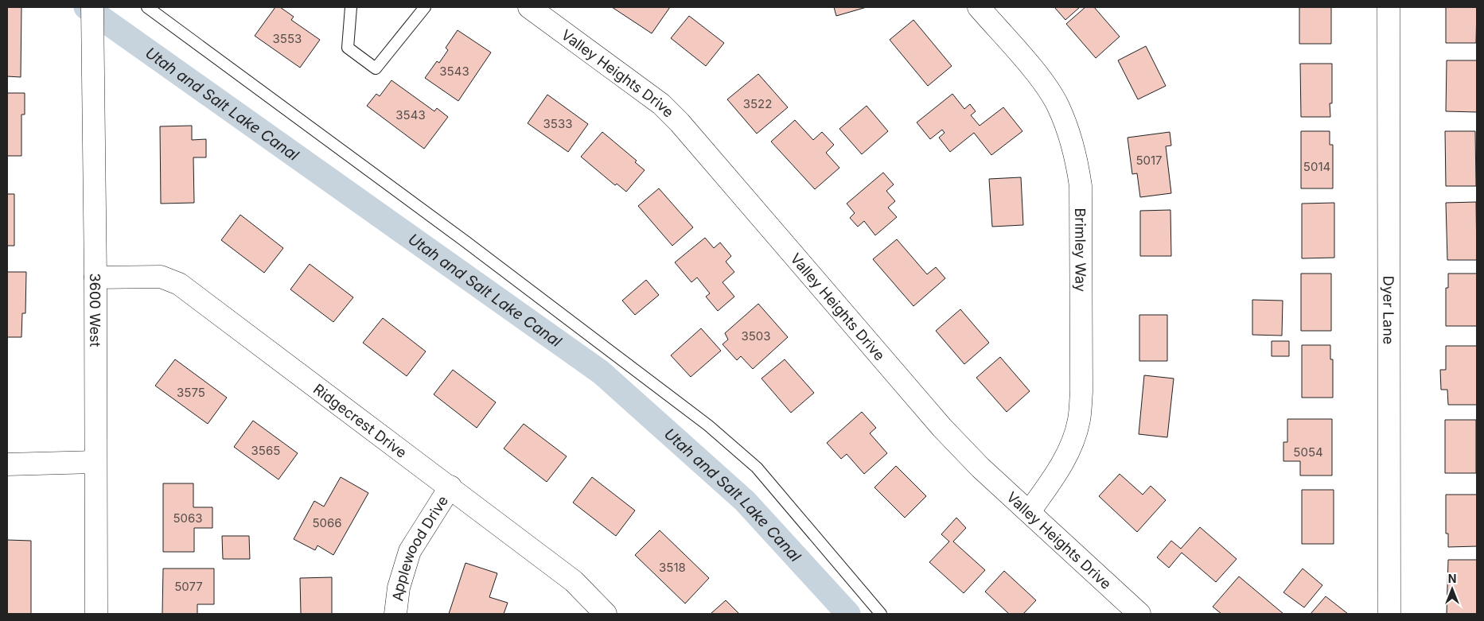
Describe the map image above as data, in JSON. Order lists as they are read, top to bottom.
{
  "streets": {
    "street": [
      "Valley Heights Drive",
      "Brimley Way",
      "3600 West",
      "Dyer Lane",
      "Ridgecrest Drive",
      "Applewood Drive"
    ]
  },
  "crossings": [
    ["Valley Heights Drive", "Brimley Way"],
    ["3600 West", "Ridgecrest Drive"],
    ["Ridgecrest Drive", "Applewood Drive"]
  ],
  "water": ["Utah and Salt Lake Canal"],
  "house_numbers": [
    "3553",
    "3543",
    "3522",
    "3543",
    "3533",
    "5017",
    "5014",
    "3503",
    "3575",
    "3565",
    "5054",
    "5063",
    "5066",
    "3518",
    "5077"
  ],
  "north": "top"
}
